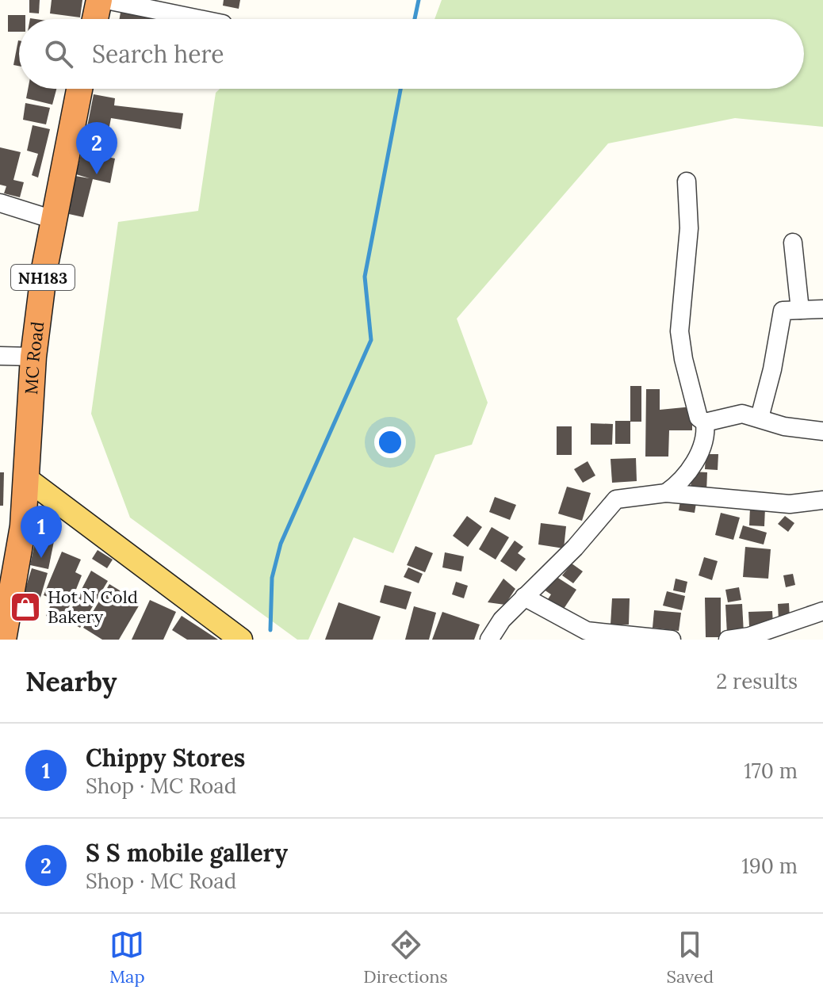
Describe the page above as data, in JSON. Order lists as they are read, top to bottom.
{
  "streets": {
    "highway": ["NH183", "MC Road"]
  },
  "places": {
    "shop": ["Hot N Cold Bakery"]
  },
  "page": {
    "search": "Search here",
    "pins": ["2", "1"],
    "heading": ["Nearby", "2 results"],
    "list": [
      {
        "mark": "1",
        "name": "Chippy Stores",
        "note": "Shop · MC Road",
        "value": "170 m"
      },
      {
        "mark": "2",
        "name": "S S mobile gallery",
        "note": "Shop · MC Road",
        "value": "190 m"
      }
    ],
    "nav": ["Map", "Directions", "Saved"]
  }
}
